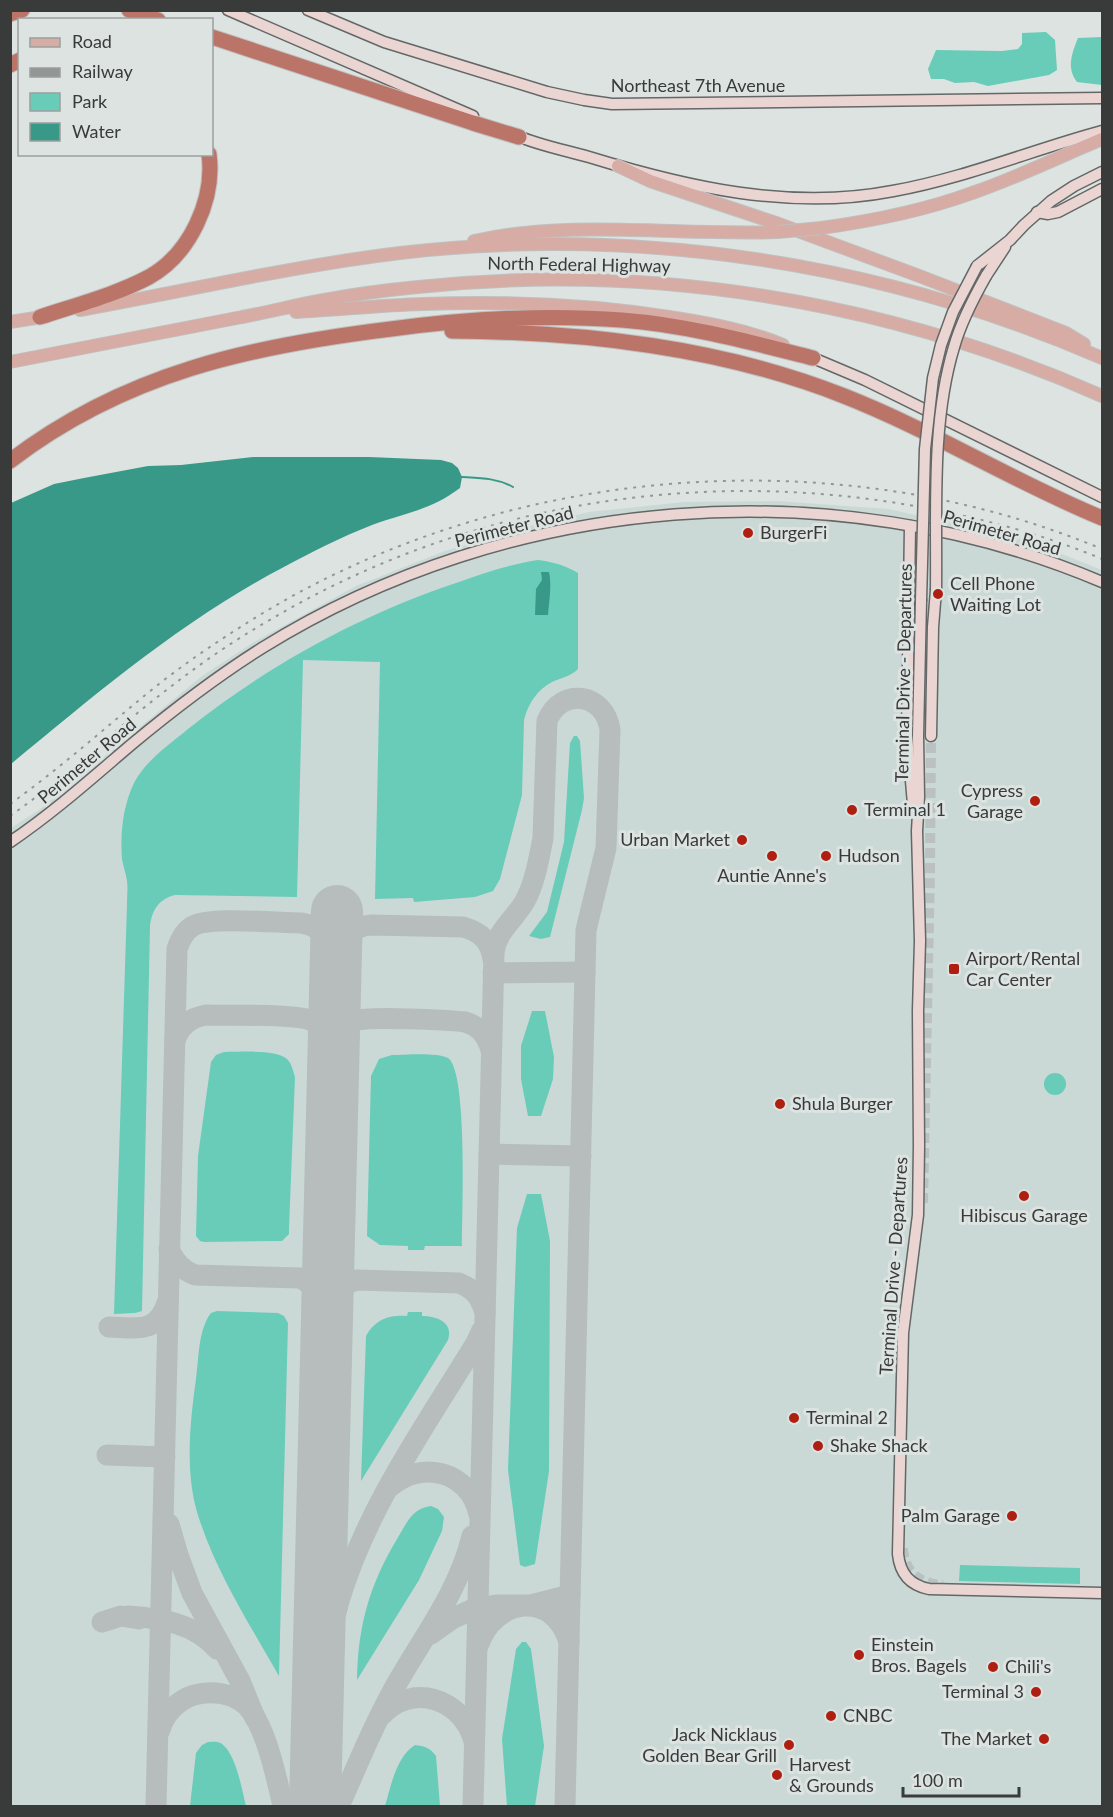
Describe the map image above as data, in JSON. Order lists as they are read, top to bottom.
{
  "streets": {
    "main road": ["North Federal Highway"],
    "street": ["Northeast 7th Avenue", "Perimeter Road", "Terminal Drive - Departures"]
  },
  "places": {
    "other": [
      "BurgerFi",
      "Cell Phone Waiting Lot",
      "Cypress Garage",
      "Terminal 1",
      "Urban Market",
      "Auntie Anne's",
      "Hudson",
      "Shula Burger",
      "Hibiscus Garage",
      "Terminal 2",
      "Shake Shack",
      "Palm Garage",
      "Einstein Bros. Bagels",
      "Chili's",
      "Terminal 3",
      "CNBC",
      "The Market",
      "Jack Nicklaus Golden Bear Grill",
      "Harvest & Grounds"
    ],
    "transit": ["Airport/Rental Car Center"]
  },
  "legend": [
    "Road",
    "Railway",
    "Park",
    "Water"
  ],
  "scale_bar": "100 m"
}
